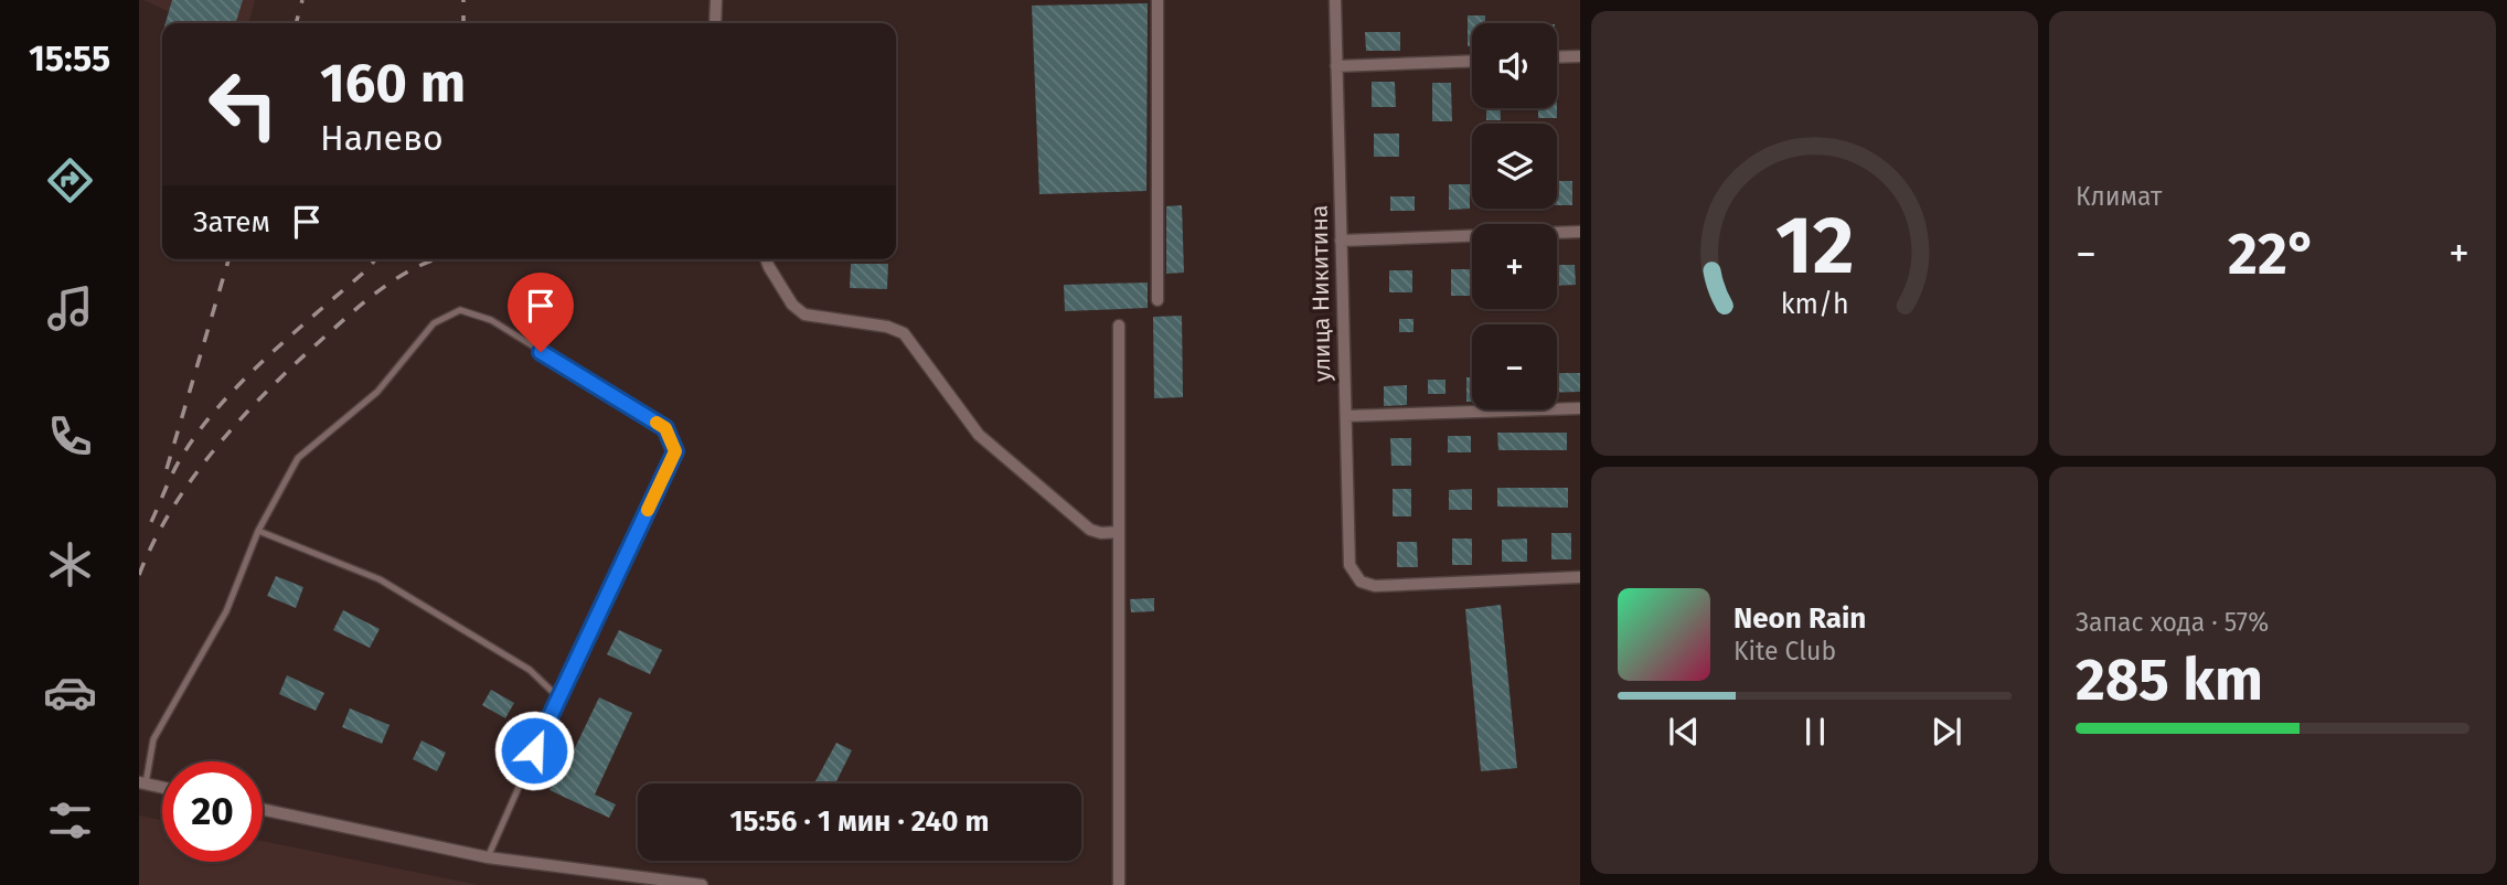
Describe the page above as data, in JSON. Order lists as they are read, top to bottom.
{
  "streets": {
    "street": ["улица Никитина"]
  },
  "page": {
    "tabs": "15:55",
    "tile": [
      "Климат",
      ["Запас хода · 57%", "285 km"]
    ],
    "map_buttons": ["+", "−"],
    "turn": ["160 m", "Налево"],
    "then": "Затем",
    "heat": ["−", "22°", "+"],
    "song": ["Neon Rain", "Kite Club"],
    "limit": "20",
    "trip": "15:56 · 1 мин · 240 m",
    "gauge": ["12", "km/h"]
  }
}
